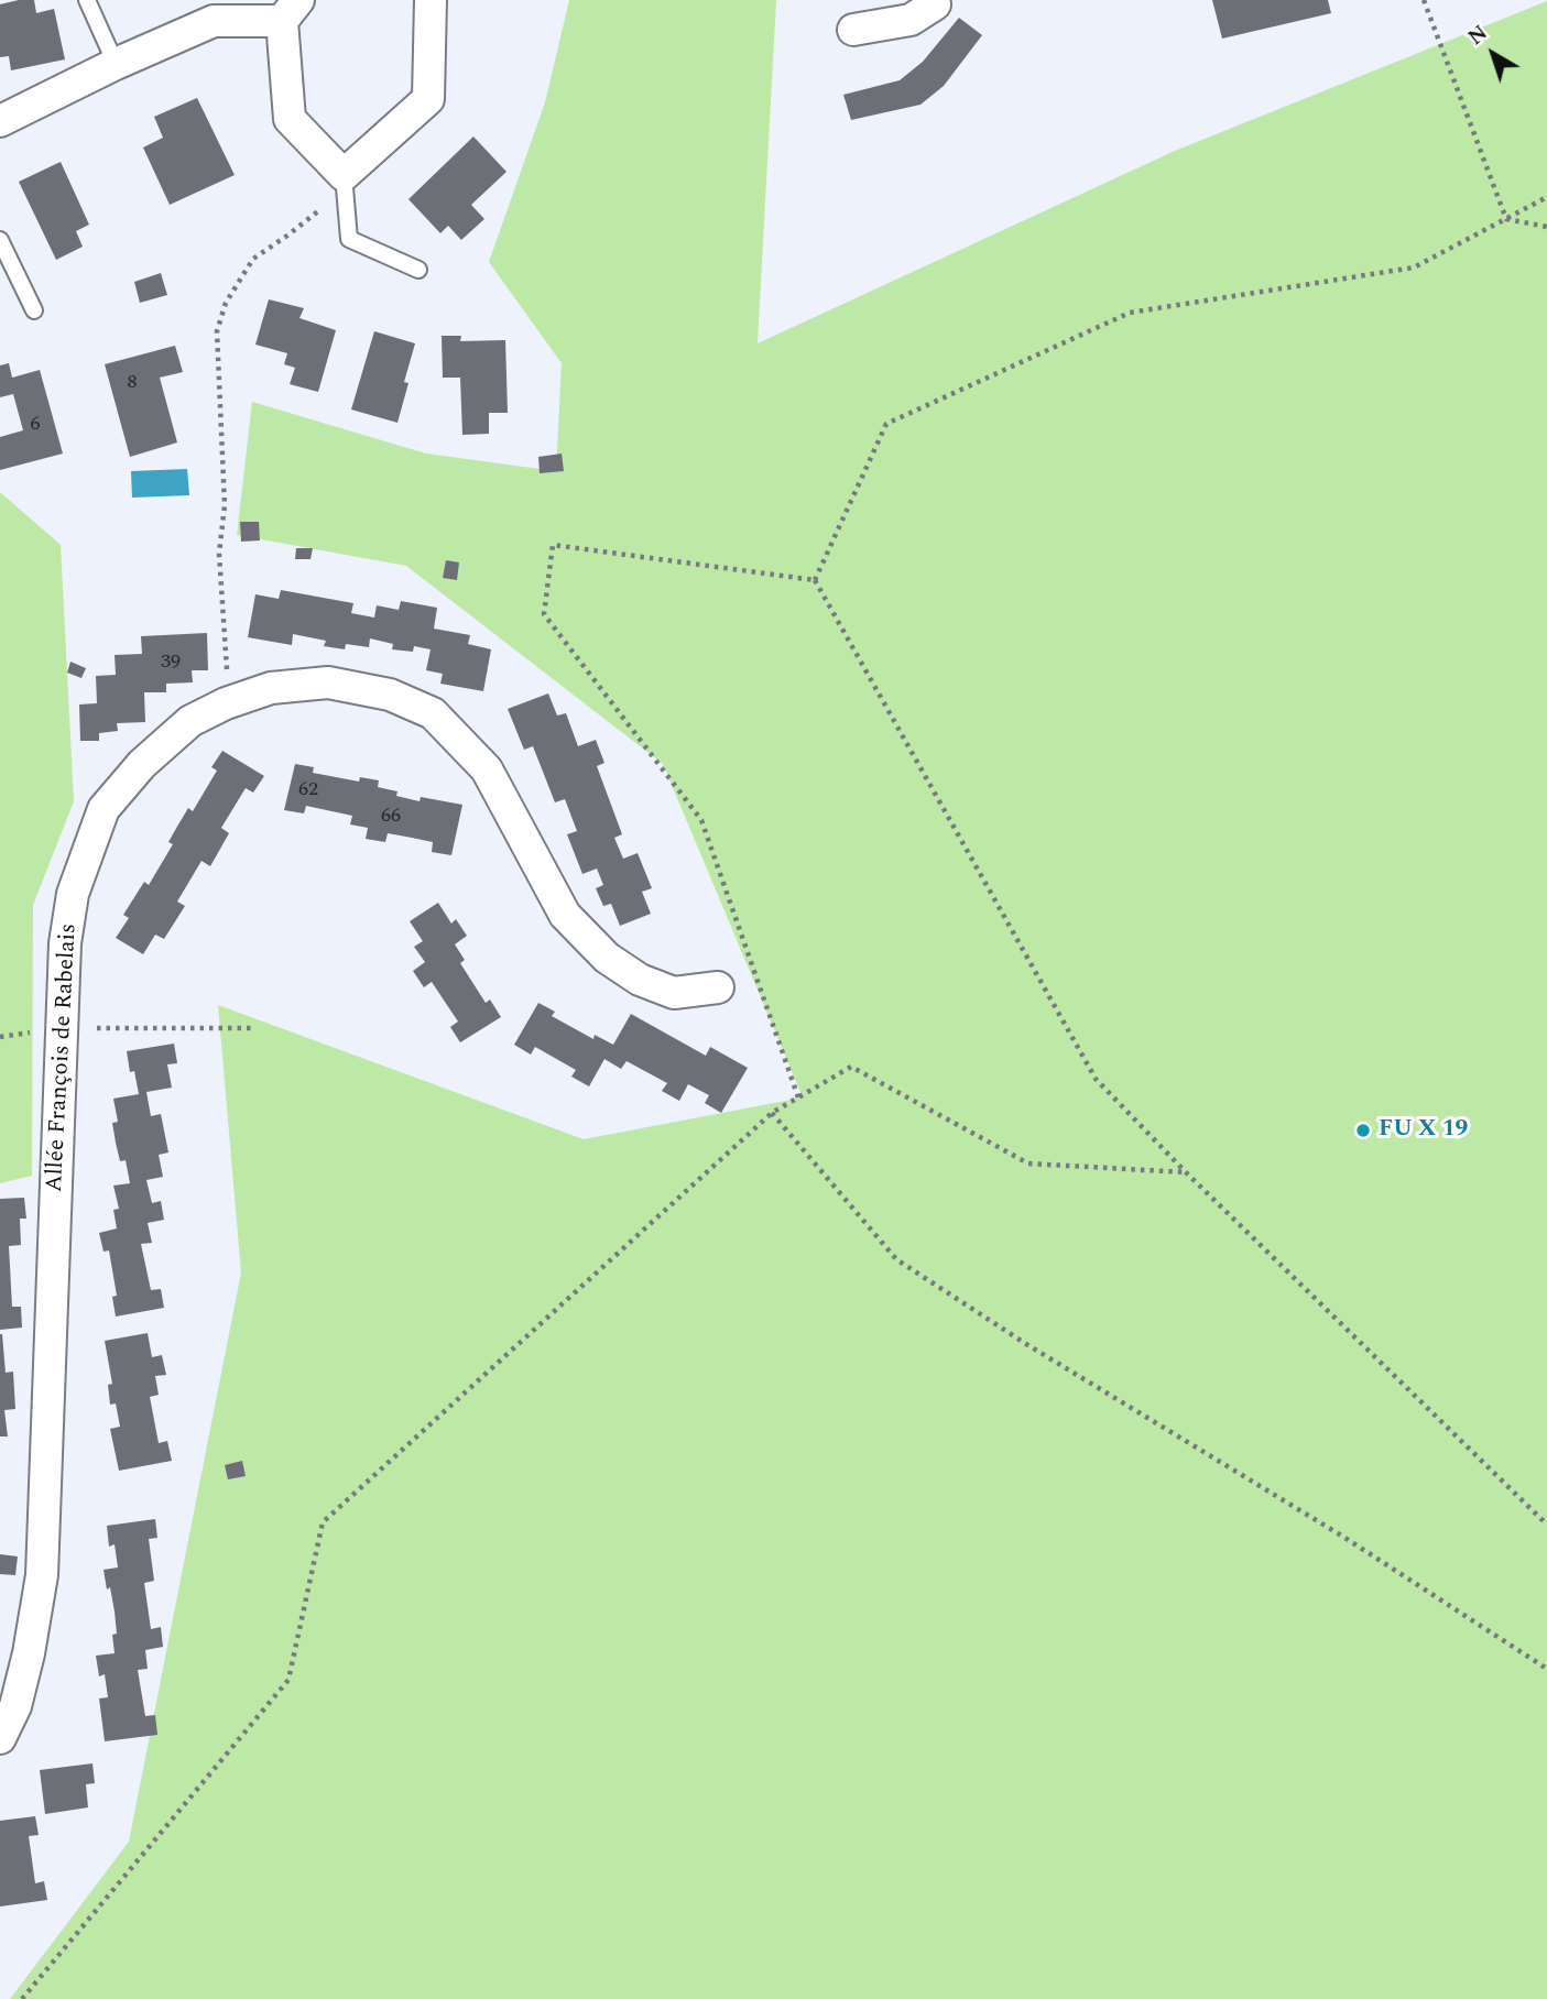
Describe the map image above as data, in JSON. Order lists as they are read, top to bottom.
{
  "streets": {
    "street": ["Allée François de Rabelais"]
  },
  "places": ["FU X 19"],
  "house_numbers": [
    "8",
    "6",
    "39",
    "62",
    "66"
  ],
  "north": "top left"
}
